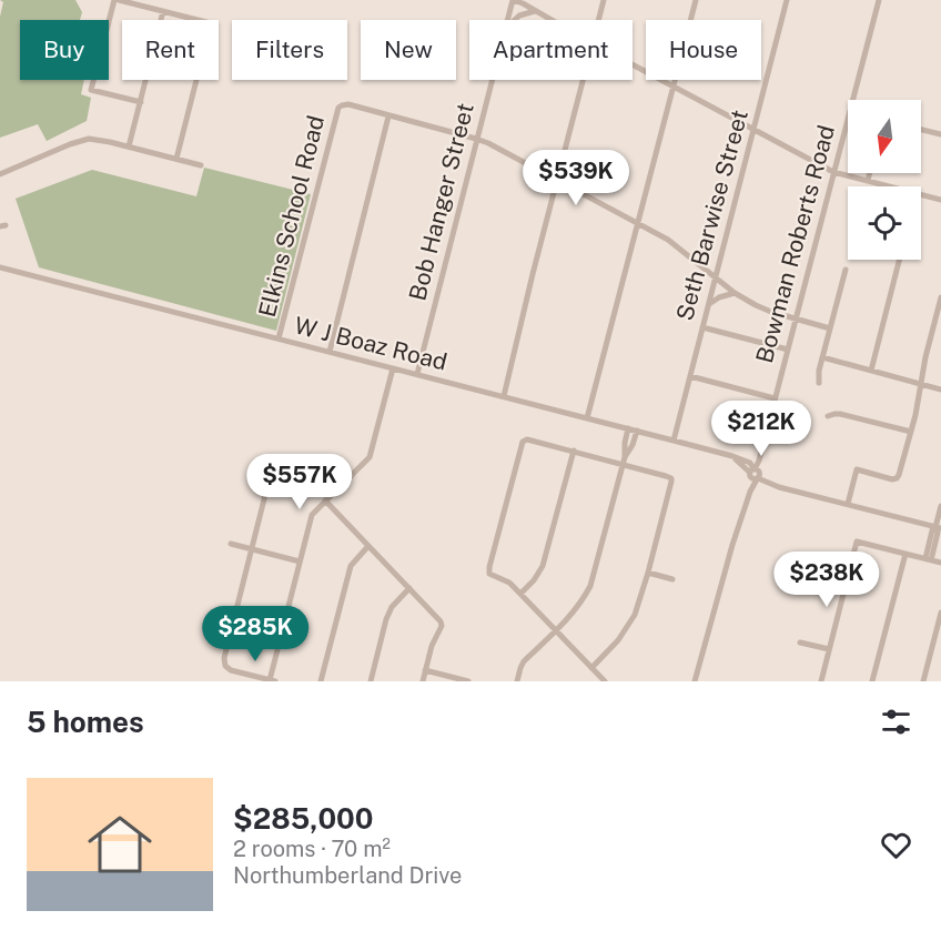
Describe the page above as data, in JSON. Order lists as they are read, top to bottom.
{
  "streets": {
    "street": [
      "Bob Hanger Street",
      "Seth Barwise Street",
      "Elkins School Road",
      "Bowman Roberts Road",
      "W J Boaz Road"
    ]
  },
  "crossings": [
    ["Bob Hanger Street", "W J Boaz Road"],
    ["Seth Barwise Street", "W J Boaz Road"],
    ["Elkins School Road", "W J Boaz Road"],
    ["Bowman Roberts Road", "W J Boaz Road"]
  ],
  "north": "bottom",
  "page": {
    "chip": [
      "Buy",
      "Rent",
      "Filters",
      "New",
      "Apartment",
      "House"
    ],
    "price": [
      "$539K",
      "$212K",
      "$557K",
      "$238K",
      "$285K"
    ],
    "heading": "5 homes",
    "list": [
      {
        "name": "$285,000",
        "note": "2 rooms · 70 m² · Northumberland Drive"
      }
    ]
  }
}
